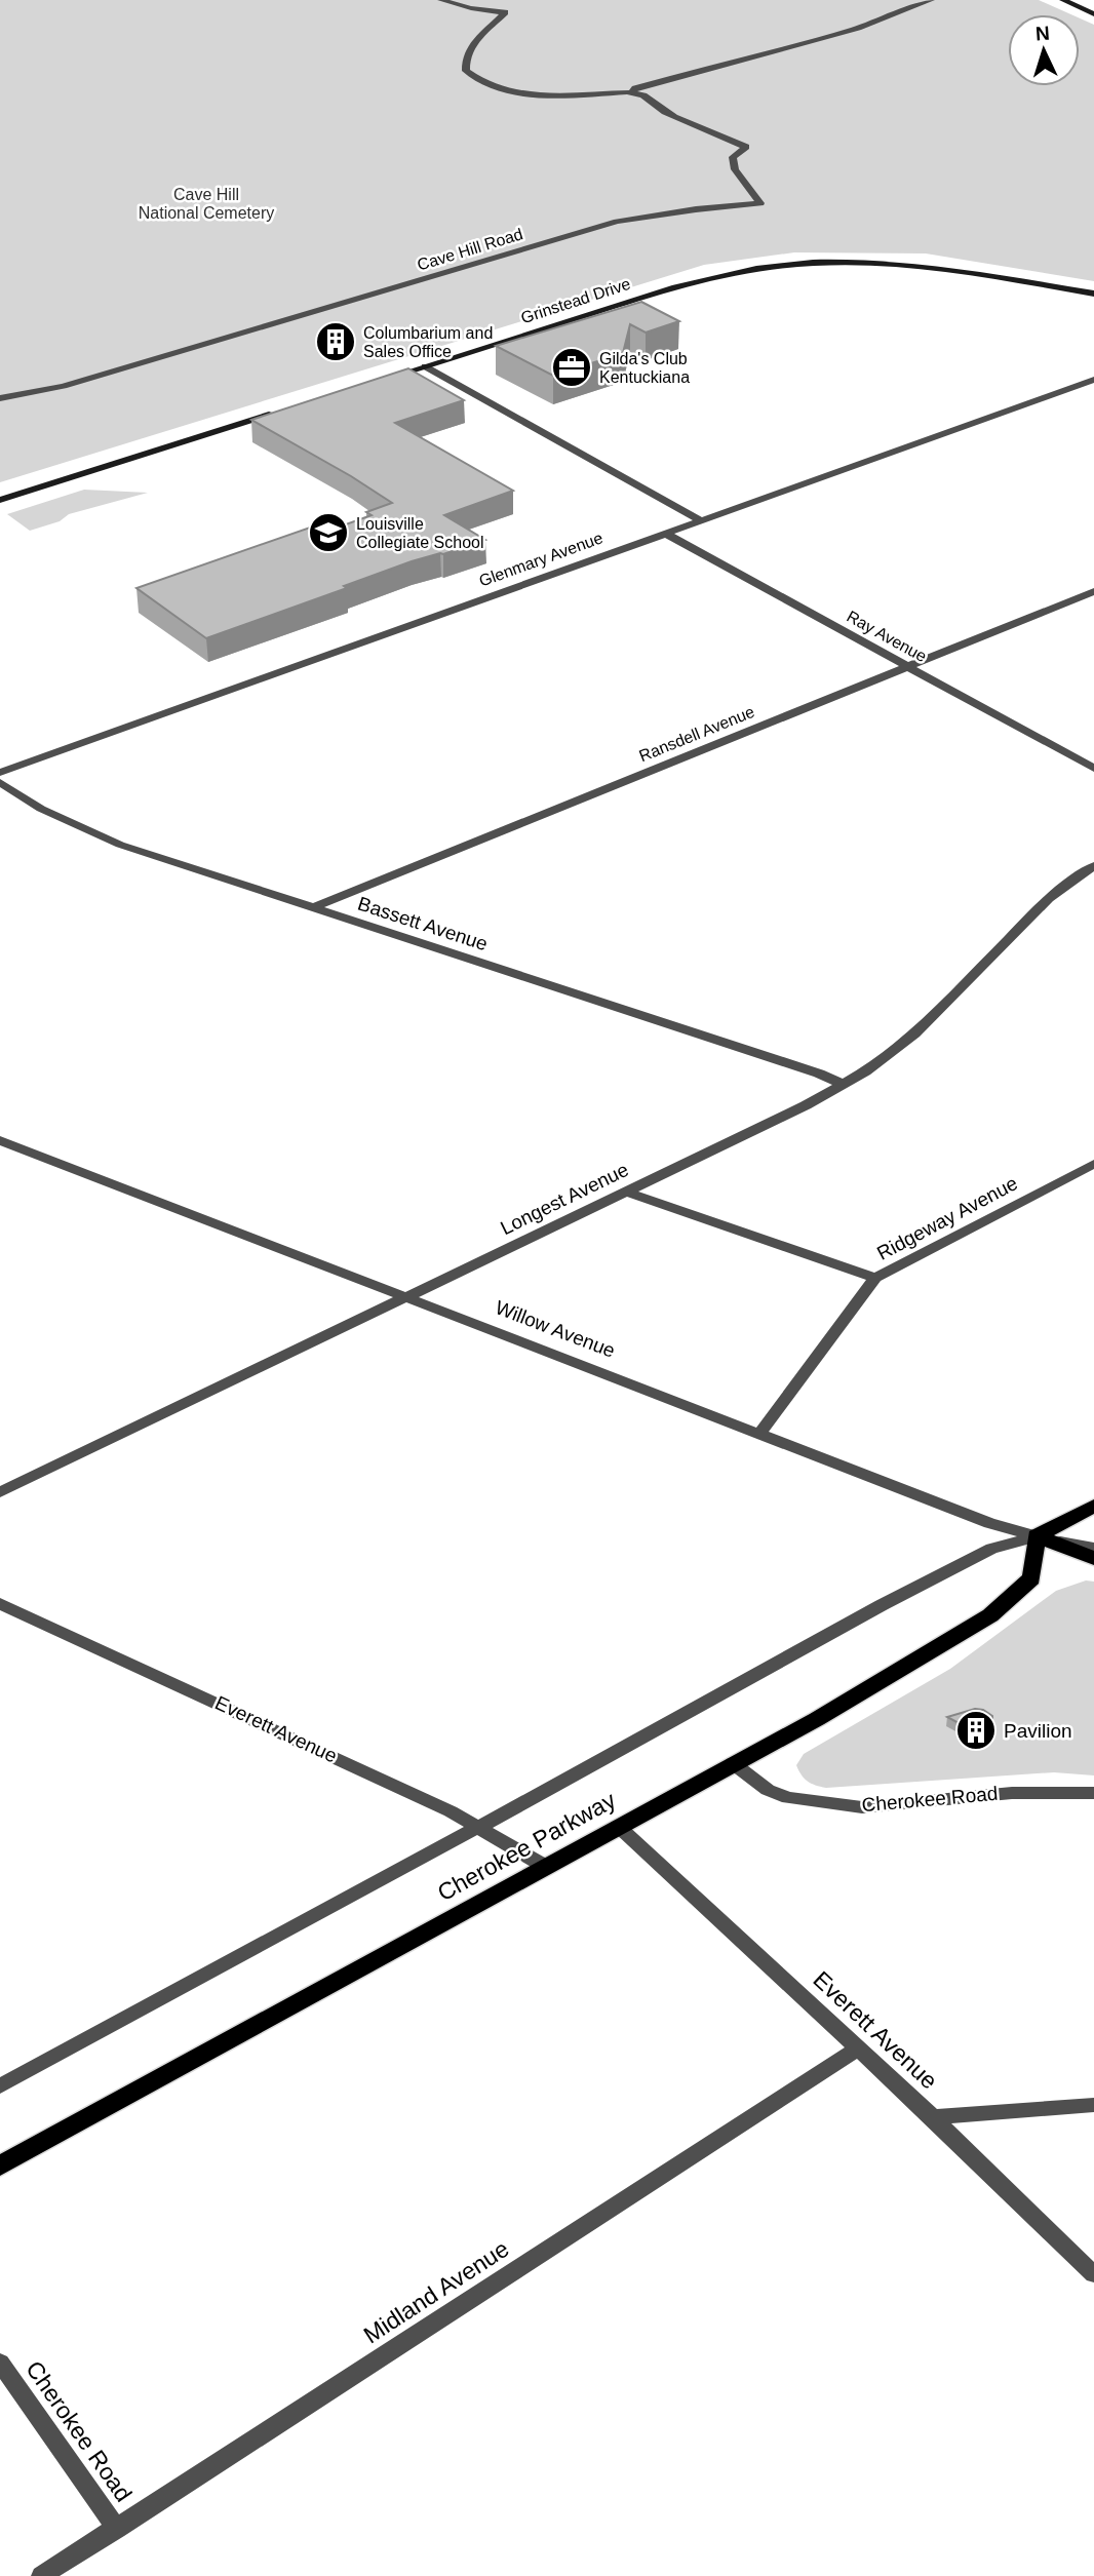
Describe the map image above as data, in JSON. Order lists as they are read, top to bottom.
{
  "streets": {
    "main road": ["Grinstead Drive", "Willow Avenue", "Cherokee Parkway"],
    "street": [
      "Cave Hill Road",
      "Glenmary Avenue",
      "Ray Avenue",
      "Ransdell Avenue",
      "Bassett Avenue",
      "Longest Avenue",
      "Ridgeway Avenue",
      "Everett Avenue",
      "Cherokee Road",
      "Midland Avenue"
    ]
  },
  "crossings": [
    ["Glenmary Avenue", "Ray Avenue"],
    ["Ray Avenue", "Ransdell Avenue"],
    ["Ransdell Avenue", "Bassett Avenue"],
    ["Bassett Avenue", "Longest Avenue"],
    ["Longest Avenue", "Willow Avenue"],
    ["Ridgeway Avenue", "Willow Avenue"],
    ["Willow Avenue", "Cherokee Parkway"],
    ["Everett Avenue", "Cherokee Parkway"],
    ["Everett Avenue", "Midland Avenue"],
    ["Cherokee Road", "Cherokee Parkway"],
    ["Cherokee Road", "Midland Avenue"]
  ],
  "parks": ["Cave Hill National Cemetery"],
  "places": {
    "building": ["Columbarium and Sales Office", "Pavilion"],
    "office": ["Gilda's Club Kentuckiana"],
    "school or university": ["Louisville Collegiate School"]
  },
  "north": "top"
}
